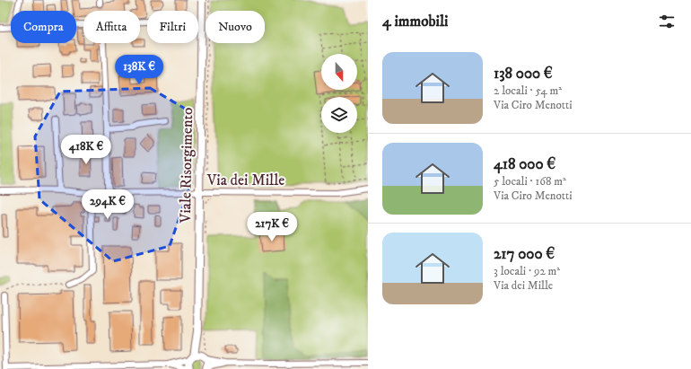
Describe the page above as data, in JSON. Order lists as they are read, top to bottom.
{
  "streets": {
    "street": ["Viale Risorgimento", "Via dei Mille"]
  },
  "crossings": [
    ["Viale Risorgimento", "Via dei Mille"]
  ],
  "north": "bottom",
  "page": {
    "heading": "4 immobili",
    "chip": [
      "Compra",
      "Affitta",
      "Filtri",
      "Nuovo"
    ],
    "list": [
      {
        "name": "138 000 €",
        "note": "2 locali · 54 m² · Via Ciro Menotti"
      },
      {
        "name": "418 000 €",
        "note": "5 locali · 168 m² · Via Ciro Menotti"
      },
      {
        "name": "217 000 €",
        "note": "3 locali · 92 m² · Via dei Mille"
      }
    ],
    "price": [
      "138K €",
      "418K €",
      "294K €",
      "217K €"
    ]
  }
}
